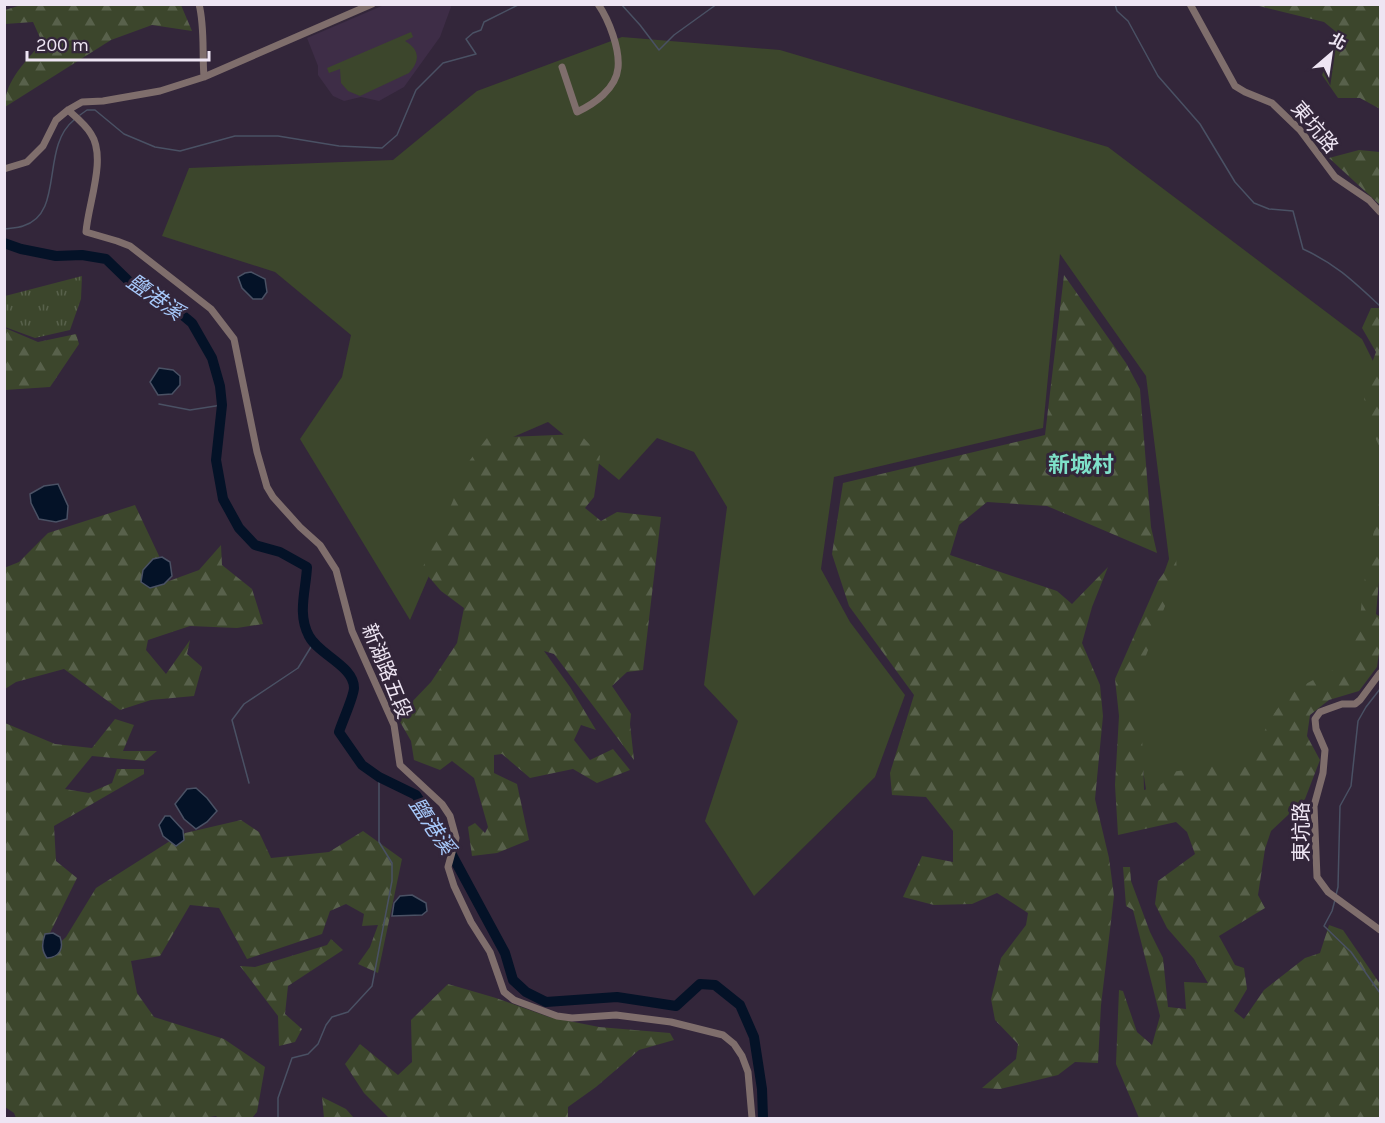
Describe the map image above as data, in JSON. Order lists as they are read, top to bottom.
{
  "streets": {
    "street": ["東坑路", "新湖路五段"]
  },
  "districts": ["新城村"],
  "water": ["鹽港溪"],
  "scale_bar": "200 m",
  "north": "top right"
}
